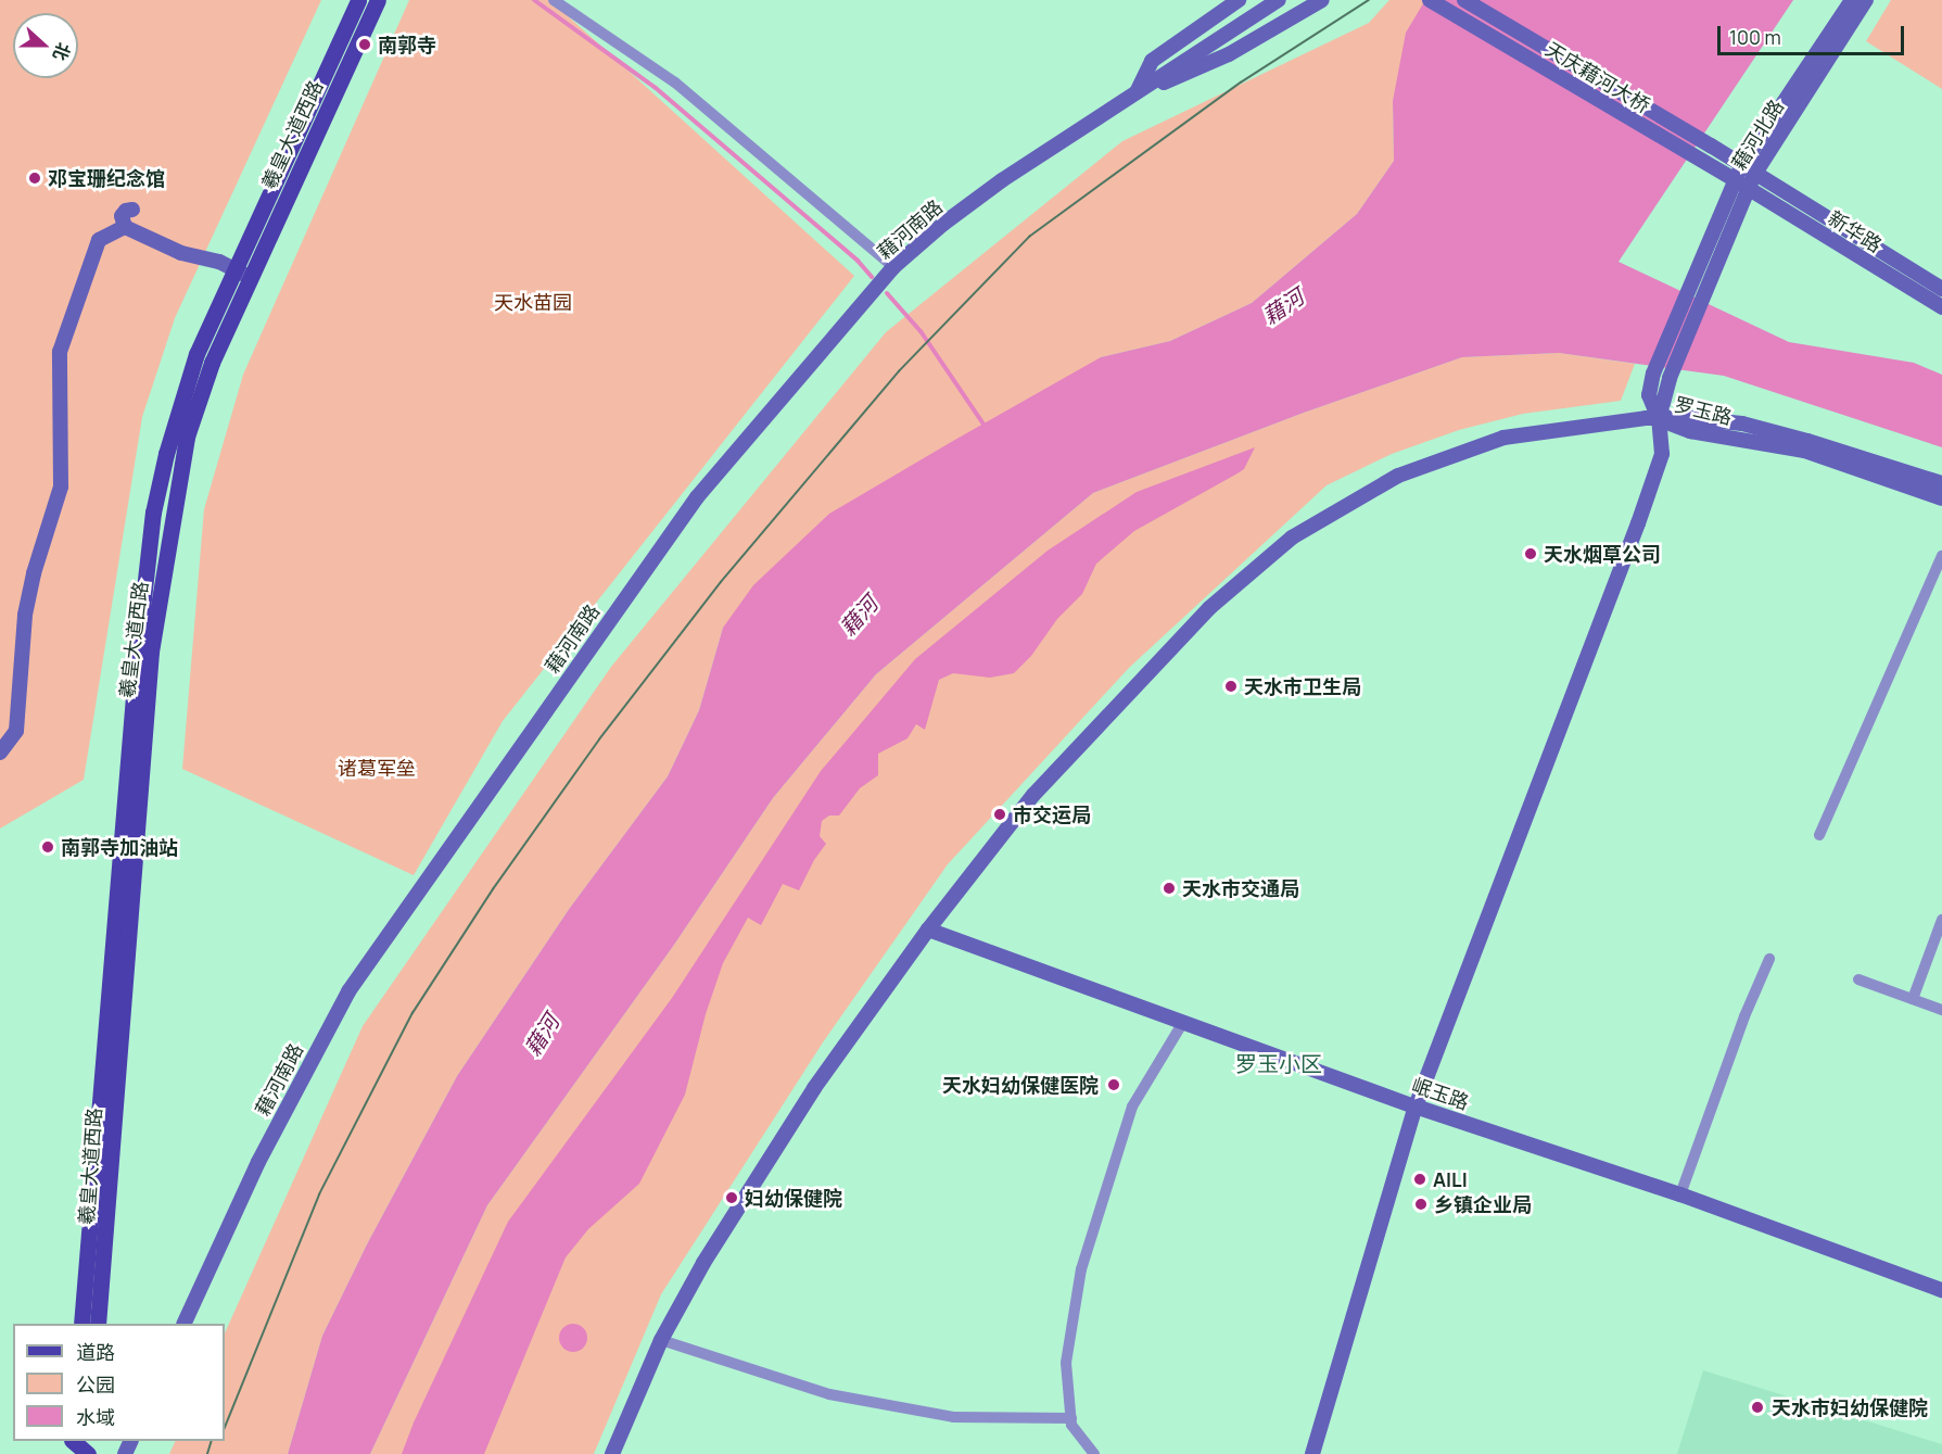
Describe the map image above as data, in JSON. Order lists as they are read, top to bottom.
{
  "streets": {
    "main road": [
      "天庆藉河大桥",
      "羲皇大道西路",
      "藉河北路",
      "藉河南路",
      "新华路",
      "罗玉路",
      "岷玉路"
    ]
  },
  "crossings": [
    ["天庆藉河大桥", "藉河北路"],
    ["天庆藉河大桥", "新华路"],
    ["藉河北路", "新华路"],
    ["藉河北路", "罗玉路"]
  ],
  "districts": ["罗玉小区"],
  "water": ["藉河"],
  "parks": ["天水苗园", "诸葛军垒"],
  "places": [
    "南郭寺",
    "邓宝珊纪念馆",
    "天水烟草公司",
    "天水市卫生局",
    "市交运局",
    "南郭寺加油站",
    "天水市交通局",
    "天水妇幼保健医院",
    "AILI",
    "妇幼保健院",
    "乡镇企业局",
    "天水市妇幼保健院"
  ],
  "legend": ["道路", "公园", "水域"],
  "scale_bar": "100 m",
  "north": "right"
}
